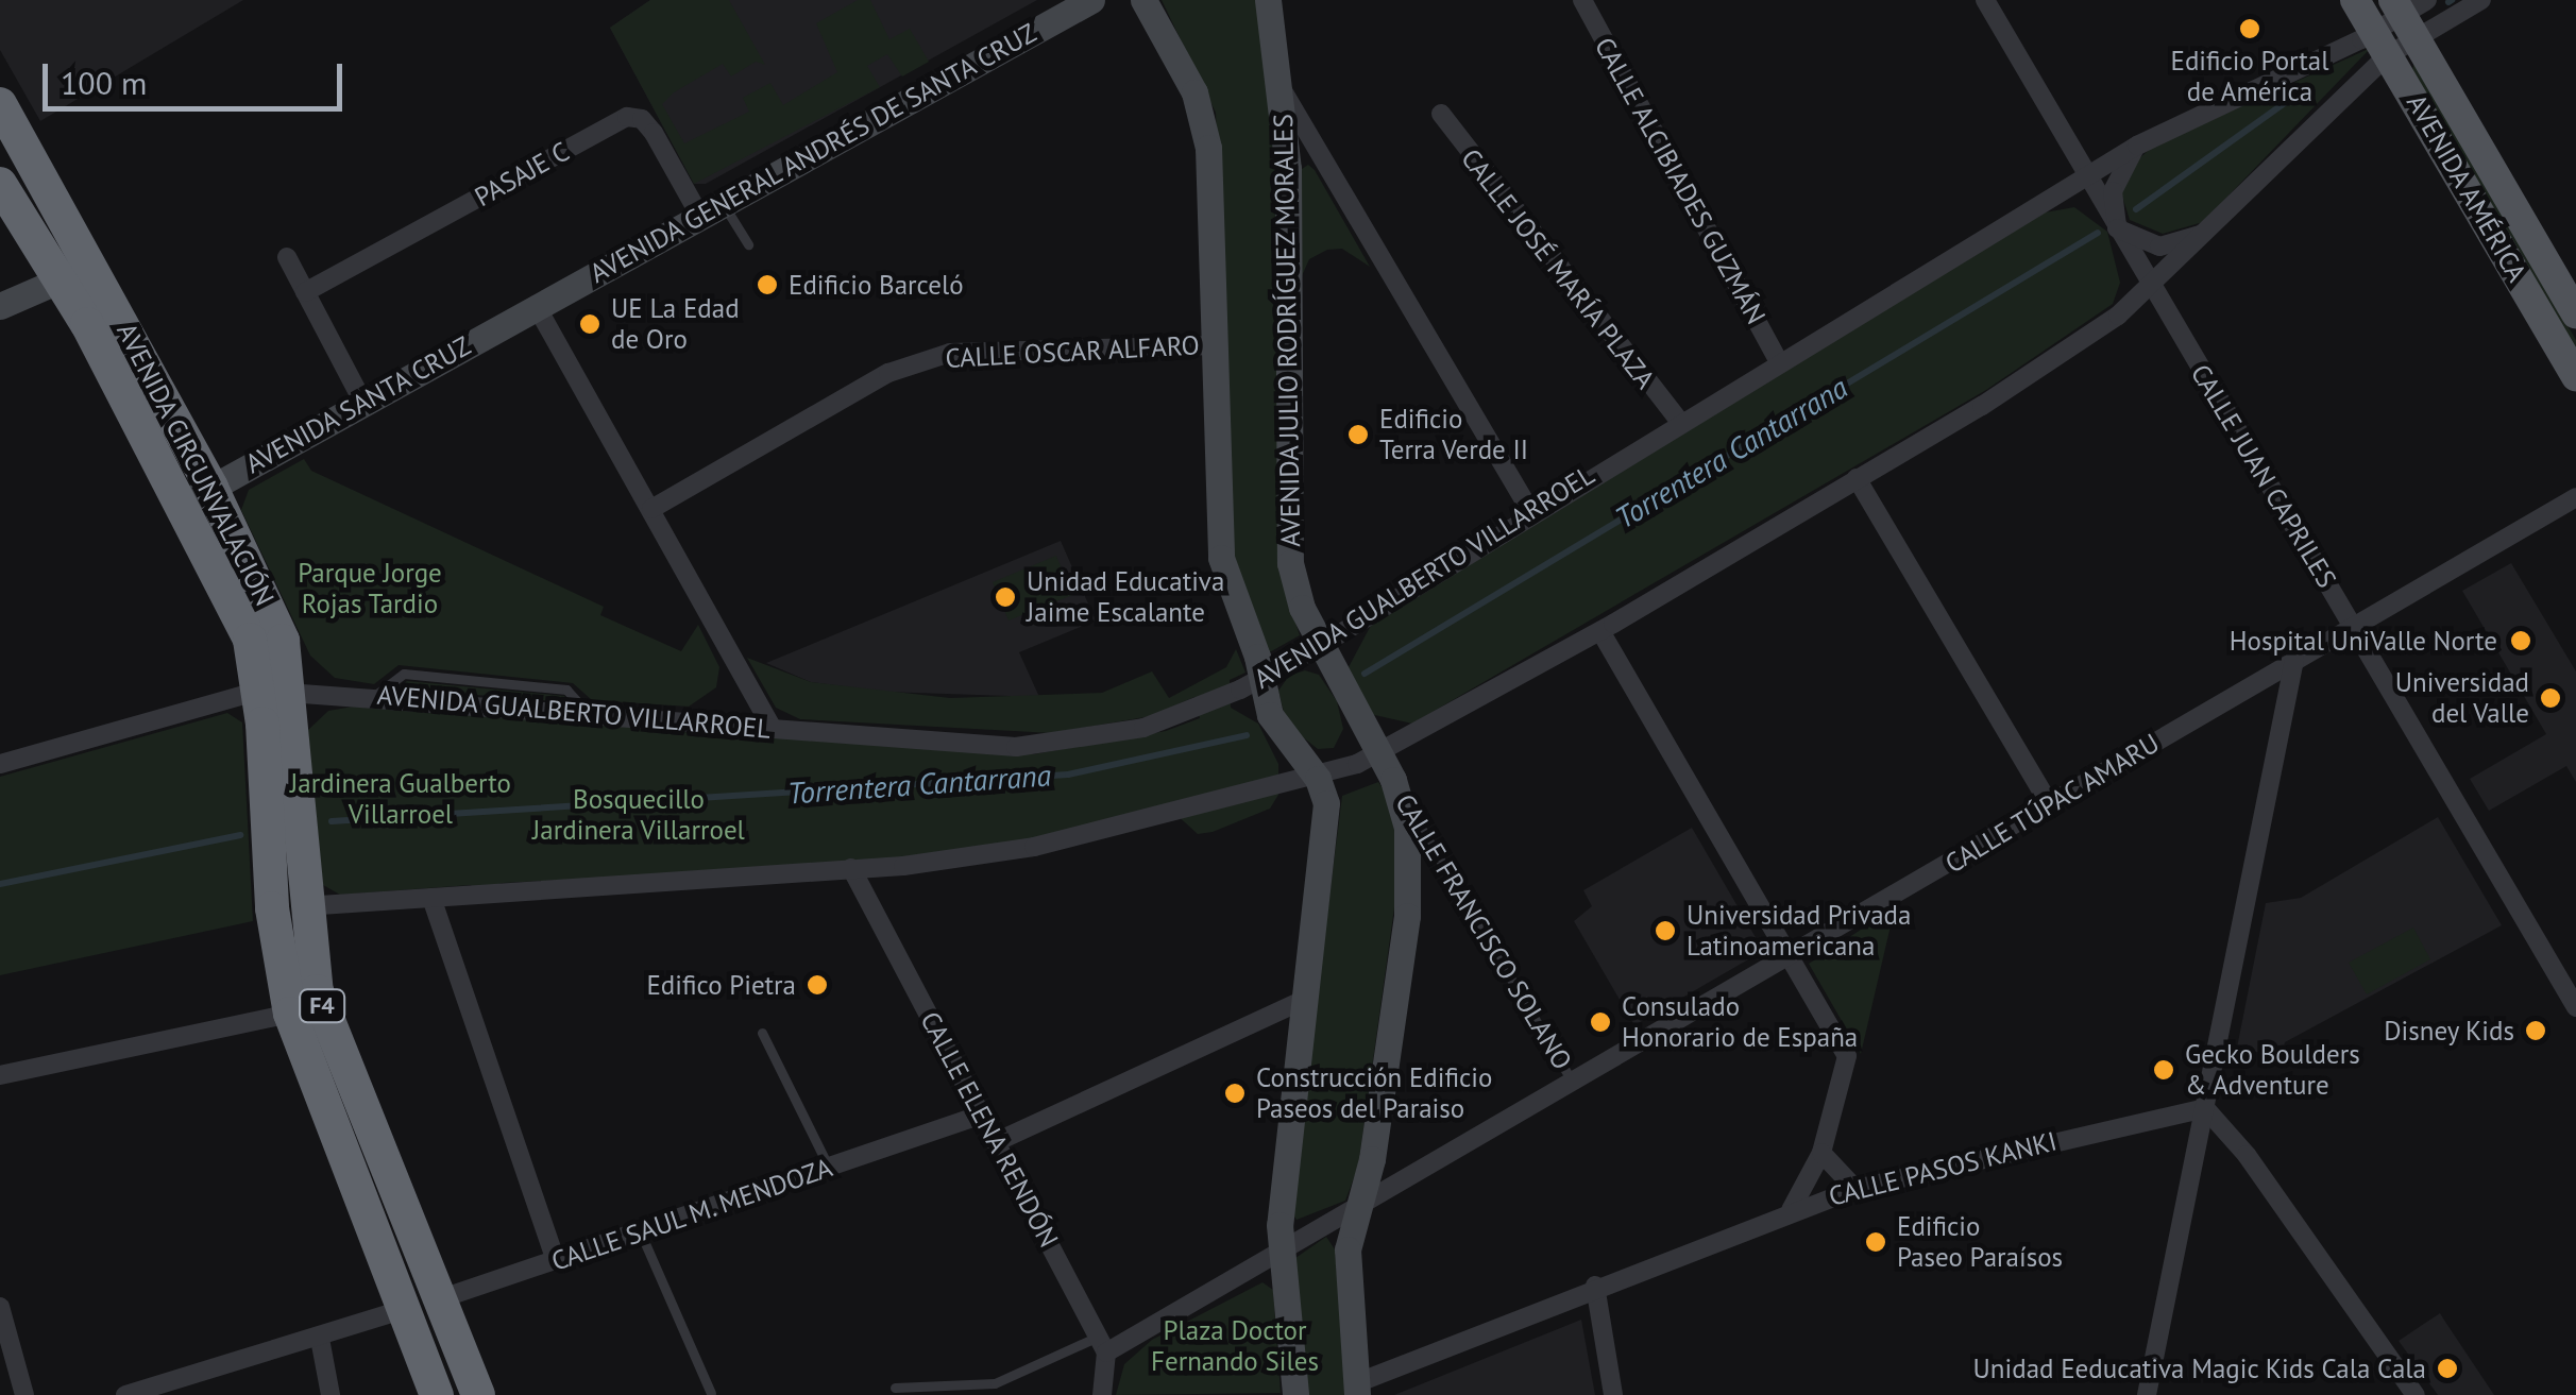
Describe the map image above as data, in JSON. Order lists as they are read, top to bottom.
{
  "streets": {
    "highway": ["AVENIDA CIRCUNVALACIÓN", "F4"],
    "main road": [
      "AVENIDA GENERAL ANDRÉS DE SANTA CRUZ",
      "AVENIDA AMÉRICA",
      "AVENIDA JULIO RODRÍGUEZ MORALES",
      "AVENIDA SANTA CRUZ"
    ],
    "street": [
      "PASAJE C",
      "CALLE ALCIBIADES GUZMÁN",
      "CALLE JOSÉ MARÍA PLAZA",
      "CALLE OSCAR ALFARO",
      "CALLE JUAN CAPRILES",
      "AVENIDA GUALBERTO VILLARROEL",
      "CALLE TÚPAC AMARU",
      "CALLE ELENA RENDÓN",
      "CALLE PASOS KANKI",
      "CALLE SAUL M. MENDOZA"
    ],
    "lane": ["CALLE FRANCISCO SOLANO"]
  },
  "crossings": [
    ["AVENIDA GENERAL ANDRÉS DE SANTA CRUZ", "PASAJE C"],
    ["AVENIDA GENERAL ANDRÉS DE SANTA CRUZ", "AVENIDA SANTA CRUZ"],
    ["CALLE ALCIBIADES GUZMÁN", "AVENIDA GUALBERTO VILLARROEL"],
    ["AVENIDA AMÉRICA", "AVENIDA GUALBERTO VILLARROEL"],
    ["CALLE JOSÉ MARÍA PLAZA", "AVENIDA GUALBERTO VILLARROEL"],
    ["AVENIDA JULIO RODRÍGUEZ MORALES", "AVENIDA GUALBERTO VILLARROEL"],
    ["AVENIDA JULIO RODRÍGUEZ MORALES", "CALLE TÚPAC AMARU"],
    ["AVENIDA JULIO RODRÍGUEZ MORALES", "CALLE FRANCISCO SOLANO"],
    ["AVENIDA JULIO RODRÍGUEZ MORALES", "CALLE PASOS KANKI"],
    ["AVENIDA SANTA CRUZ", "AVENIDA CIRCUNVALACIÓN"],
    ["AVENIDA CIRCUNVALACIÓN", "AVENIDA GUALBERTO VILLARROEL"],
    ["AVENIDA CIRCUNVALACIÓN", "CALLE SAUL M. MENDOZA"],
    ["CALLE JUAN CAPRILES", "AVENIDA GUALBERTO VILLARROEL"],
    ["CALLE JUAN CAPRILES", "CALLE TÚPAC AMARU"],
    ["AVENIDA GUALBERTO VILLARROEL", "CALLE ELENA RENDÓN"],
    ["CALLE TÚPAC AMARU", "CALLE FRANCISCO SOLANO"],
    ["CALLE TÚPAC AMARU", "CALLE ELENA RENDÓN"],
    ["CALLE ELENA RENDÓN", "CALLE SAUL M. MENDOZA"]
  ],
  "water": ["Torrentera Cantarrana"],
  "parks": [
    "Parque Jorge Rojas Tardio",
    "Jardinera Gualberto Villarroel",
    "Bosquecillo Jardinera Villarroel",
    "Plaza Doctor Fernando Siles"
  ],
  "places": [
    "Edificio Portal de América",
    "Edificio Barceló",
    "UE La Edad de Oro",
    "Edificio Terra Verde II",
    "Unidad Educativa Jaime Escalante",
    "Hospital UniValle Norte",
    "Universidad del Valle",
    "Universidad Privada Latinoamericana",
    "Edifico Pietra",
    "Consulado Honorario de España",
    "Disney Kids",
    "Gecko Boulders & Adventure",
    "Construcción Edificio Paseos del Paraiso",
    "Edificio Paseo Paraísos",
    "Unidad Eeducativa Magic Kids Cala Cala"
  ],
  "scale_bar": "100 m"
}
